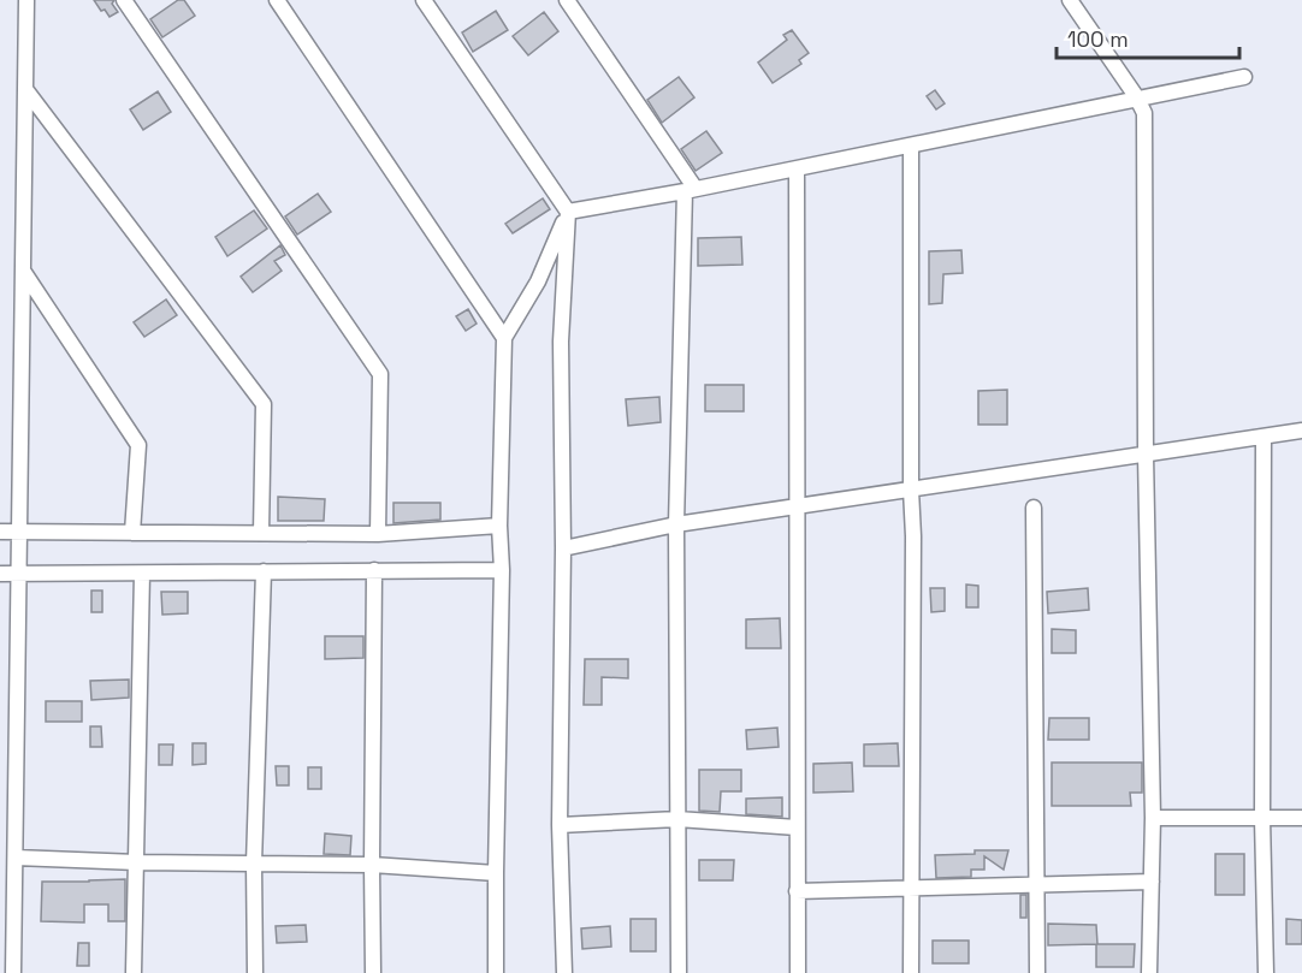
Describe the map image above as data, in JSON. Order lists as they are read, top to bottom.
{
  "scale_bar": "100 m"
}
